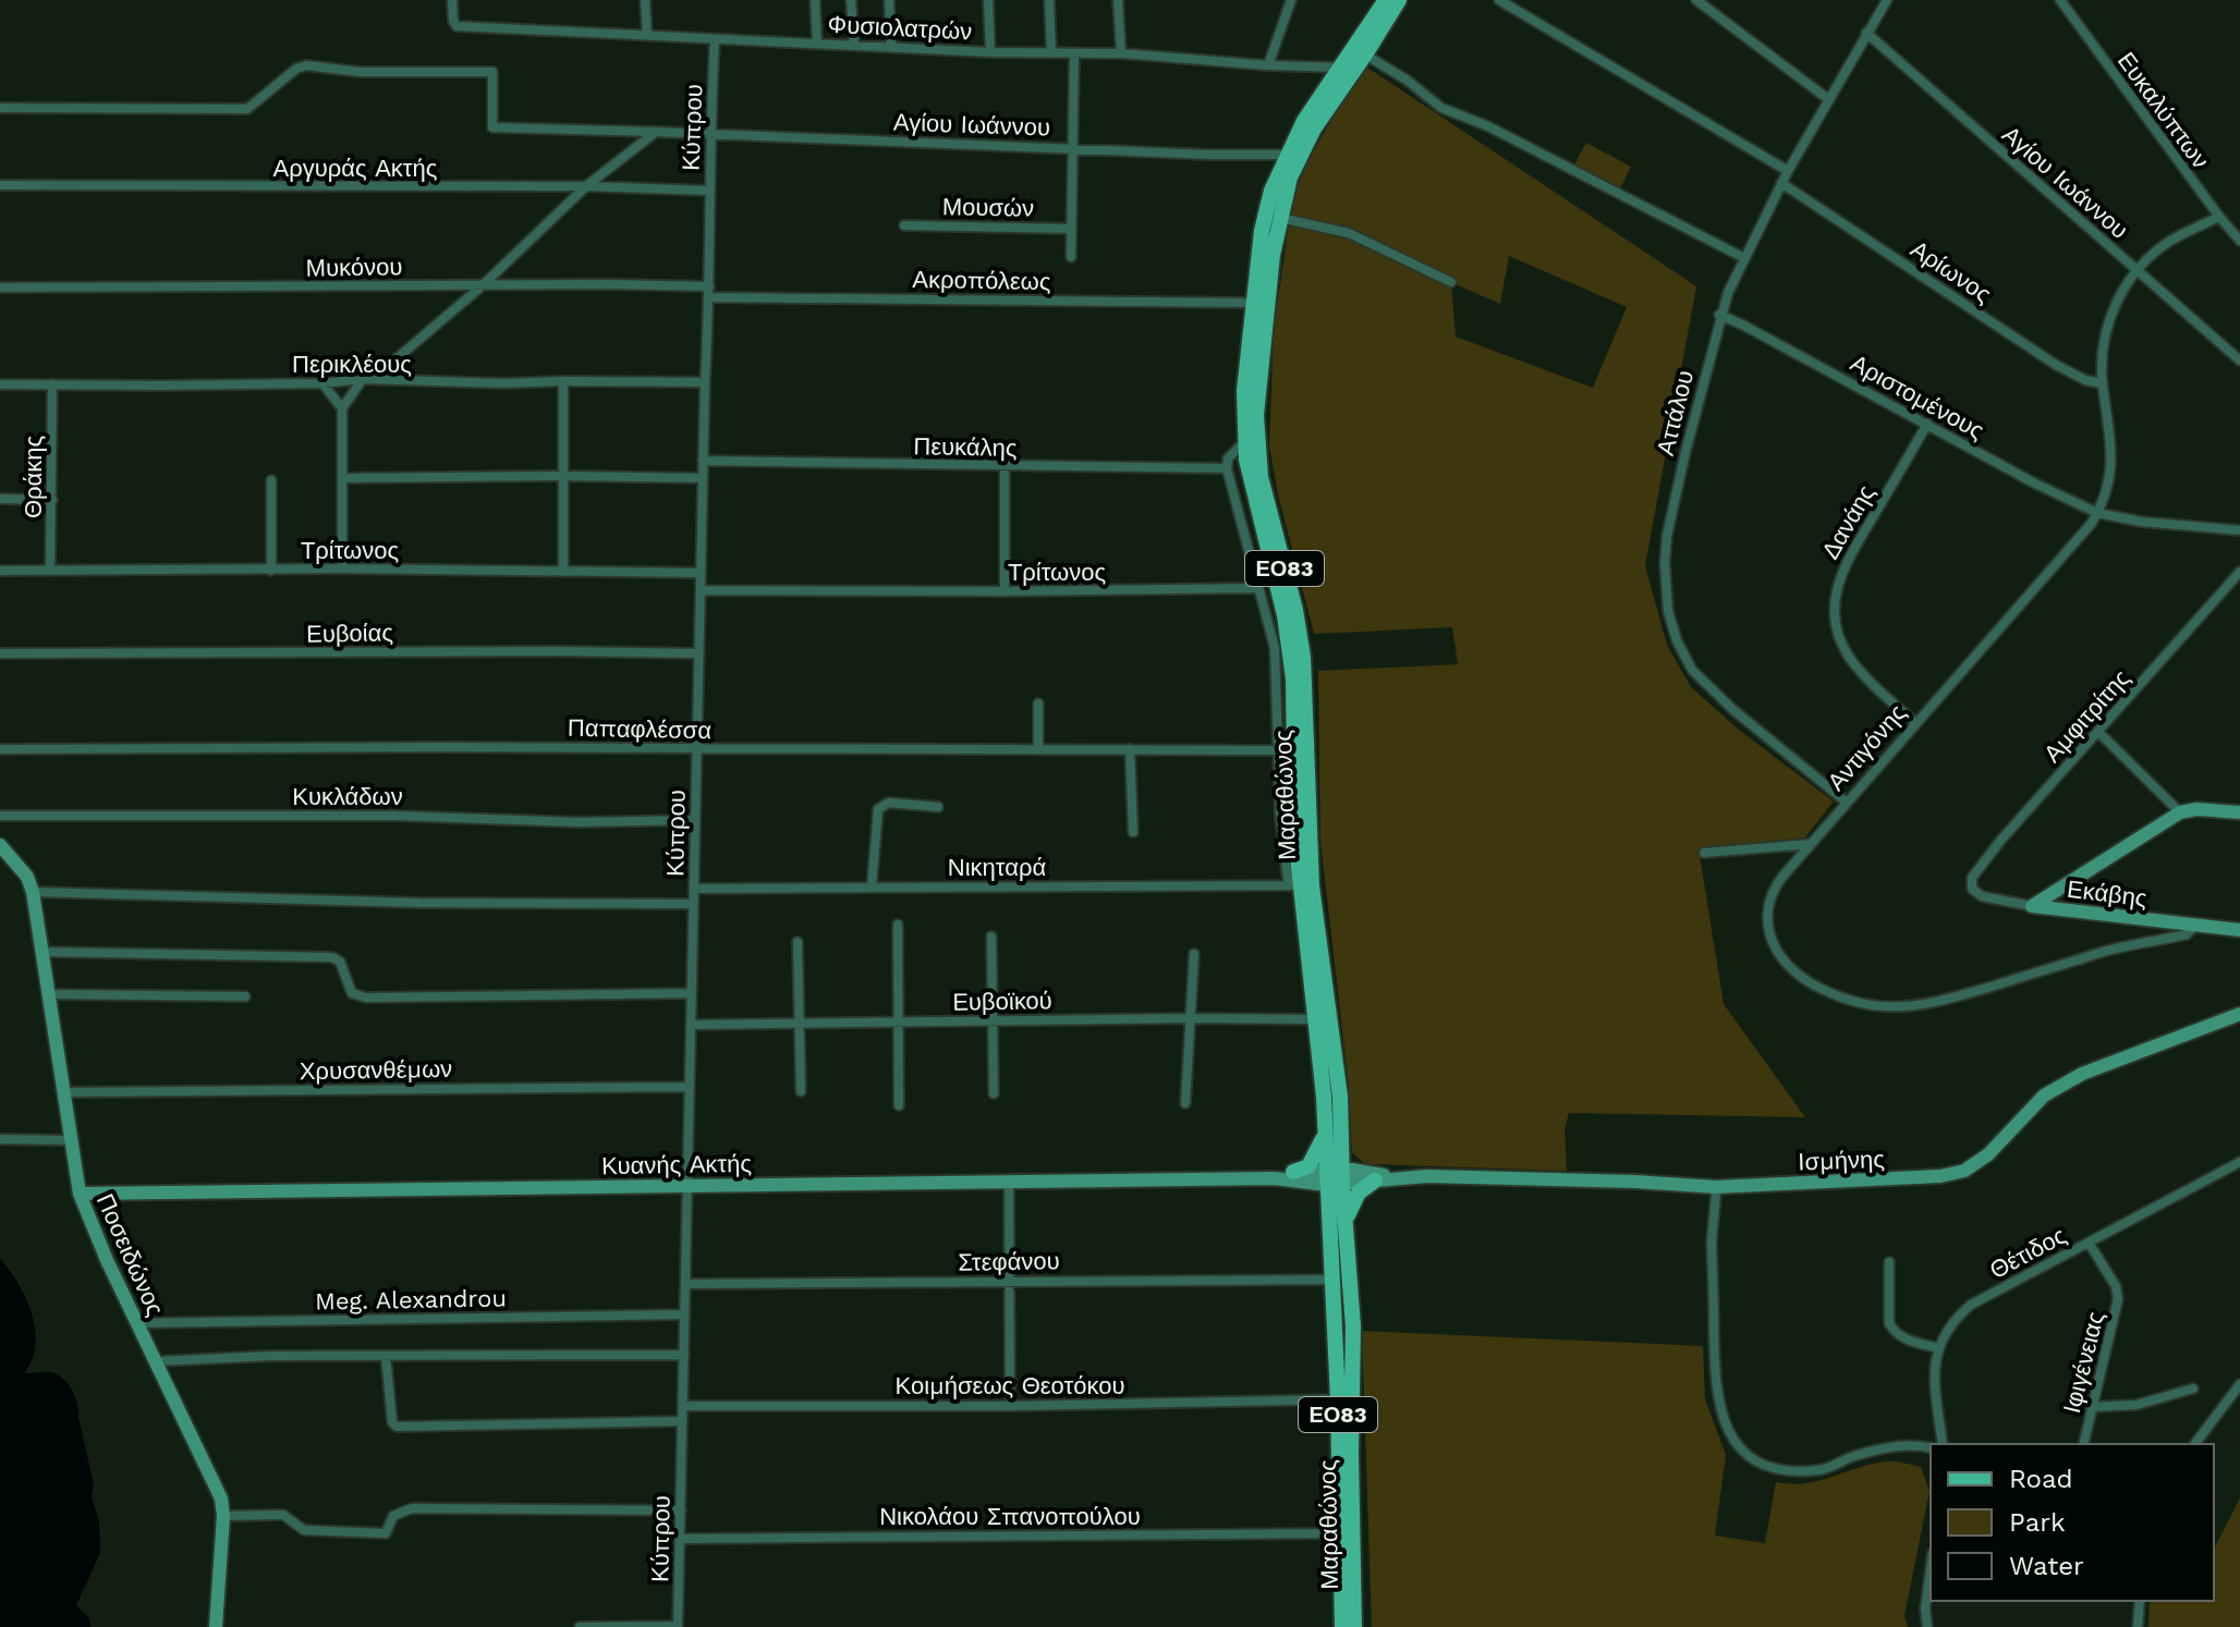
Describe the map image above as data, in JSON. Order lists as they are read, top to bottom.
{
  "streets": {
    "main road": ["ΕΟ83", "Μαραθώνος"],
    "street": [
      "Φυσιολατρών",
      "Ευκαλύπτων",
      "Αγίου Ιωάννου",
      "Κύπρου",
      "Αργυράς Ακτής",
      "Μουσών",
      "Μυκόνου",
      "Αρίωνος",
      "Ακροπόλεως",
      "Περικλέους",
      "Αριστομένους",
      "Αττάλου",
      "Πευκάλης",
      "Θράκης",
      "Δανάης",
      "Τρίτωνος",
      "Ευβοίας",
      "Αμφιτρίτης",
      "Παπαφλέσσα",
      "Αντιγόνης",
      "Κυκλάδων",
      "Νικηταρά",
      "Εκάβης",
      "Ευβοϊκού",
      "Χρυσανθέμων",
      "Ισμήνης",
      "Κυανής Ακτής",
      "Θέτιδος",
      "Ποσειδώνος",
      "Στεφάνου",
      "Meg. Alexandrou",
      "Ιφιγένειας",
      "Κοιμήσεως Θεοτόκου",
      "Νικολάου Σπανοπούλου"
    ]
  },
  "crossings": [
    ["Φυσιολατρών", "Κύπρου"],
    ["Φυσιολατρών", "Μαραθώνος"],
    ["Ευκαλύπτων", "Αντιγόνης"],
    ["Αγίου Ιωάννου", "Κύπρου"],
    ["Αγίου Ιωάννου", "Αττάλου"],
    ["Αγίου Ιωάννου", "Αντιγόνης"],
    ["Αγίου Ιωάννου", "Μαραθώνος"],
    ["Κύπρου", "Αργυράς Ακτής"],
    ["Κύπρου", "Μυκόνου"],
    ["Κύπρου", "Ακροπόλεως"],
    ["Κύπρου", "Περικλέους"],
    ["Κύπρου", "Πευκάλης"],
    ["Κύπρου", "Τρίτωνος"],
    ["Κύπρου", "Ευβοίας"],
    ["Κύπρου", "Παπαφλέσσα"],
    ["Κύπρου", "Κυκλάδων"],
    ["Κύπρου", "Νικηταρά"],
    ["Κύπρου", "Ευβοϊκού"],
    ["Κύπρου", "Χρυσανθέμων"],
    ["Κύπρου", "Κυανής Ακτής"],
    ["Κύπρου", "Στεφάνου"],
    ["Κύπρου", "Meg. Alexandrou"],
    ["Κύπρου", "Κοιμήσεως Θεοτόκου"],
    ["Κύπρου", "Νικολάου Σπανοπούλου"],
    ["Μυκόνου", "Ακροπόλεως"],
    ["Αρίωνος", "Αττάλου"],
    ["Αρίωνος", "Αντιγόνης"],
    ["Ακροπόλεως", "Μαραθώνος"],
    ["Περικλέους", "Θράκης"],
    ["Αριστομένους", "Αττάλου"],
    ["Αριστομένους", "Δανάης"],
    ["Αριστομένους", "Αντιγόνης"],
    ["Αττάλου", "Αντιγόνης"],
    ["Θράκης", "Τρίτωνος"],
    ["Δανάης", "Αντιγόνης"],
    ["Αμφιτρίτης", "Εκάβης"],
    ["Αντιγόνης", "Εκάβης"],
    ["Μαραθώνος", "Νικηταρά"],
    ["Μαραθώνος", "Ευβοϊκού"],
    ["Μαραθώνος", "Κυανής Ακτής"],
    ["Μαραθώνος", "Στεφάνου"],
    ["Μαραθώνος", "Κοιμήσεως Θεοτόκου"],
    ["Μαραθώνος", "Νικολάου Σπανοπούλου"],
    ["Χρυσανθέμων", "Ποσειδώνος"],
    ["Κυανής Ακτής", "Ποσειδώνος"],
    ["Θέτιδος", "Ιφιγένειας"],
    ["Ποσειδώνος", "Meg. Alexandrou"]
  ],
  "legend": ["Road", "Park", "Water"]
}
